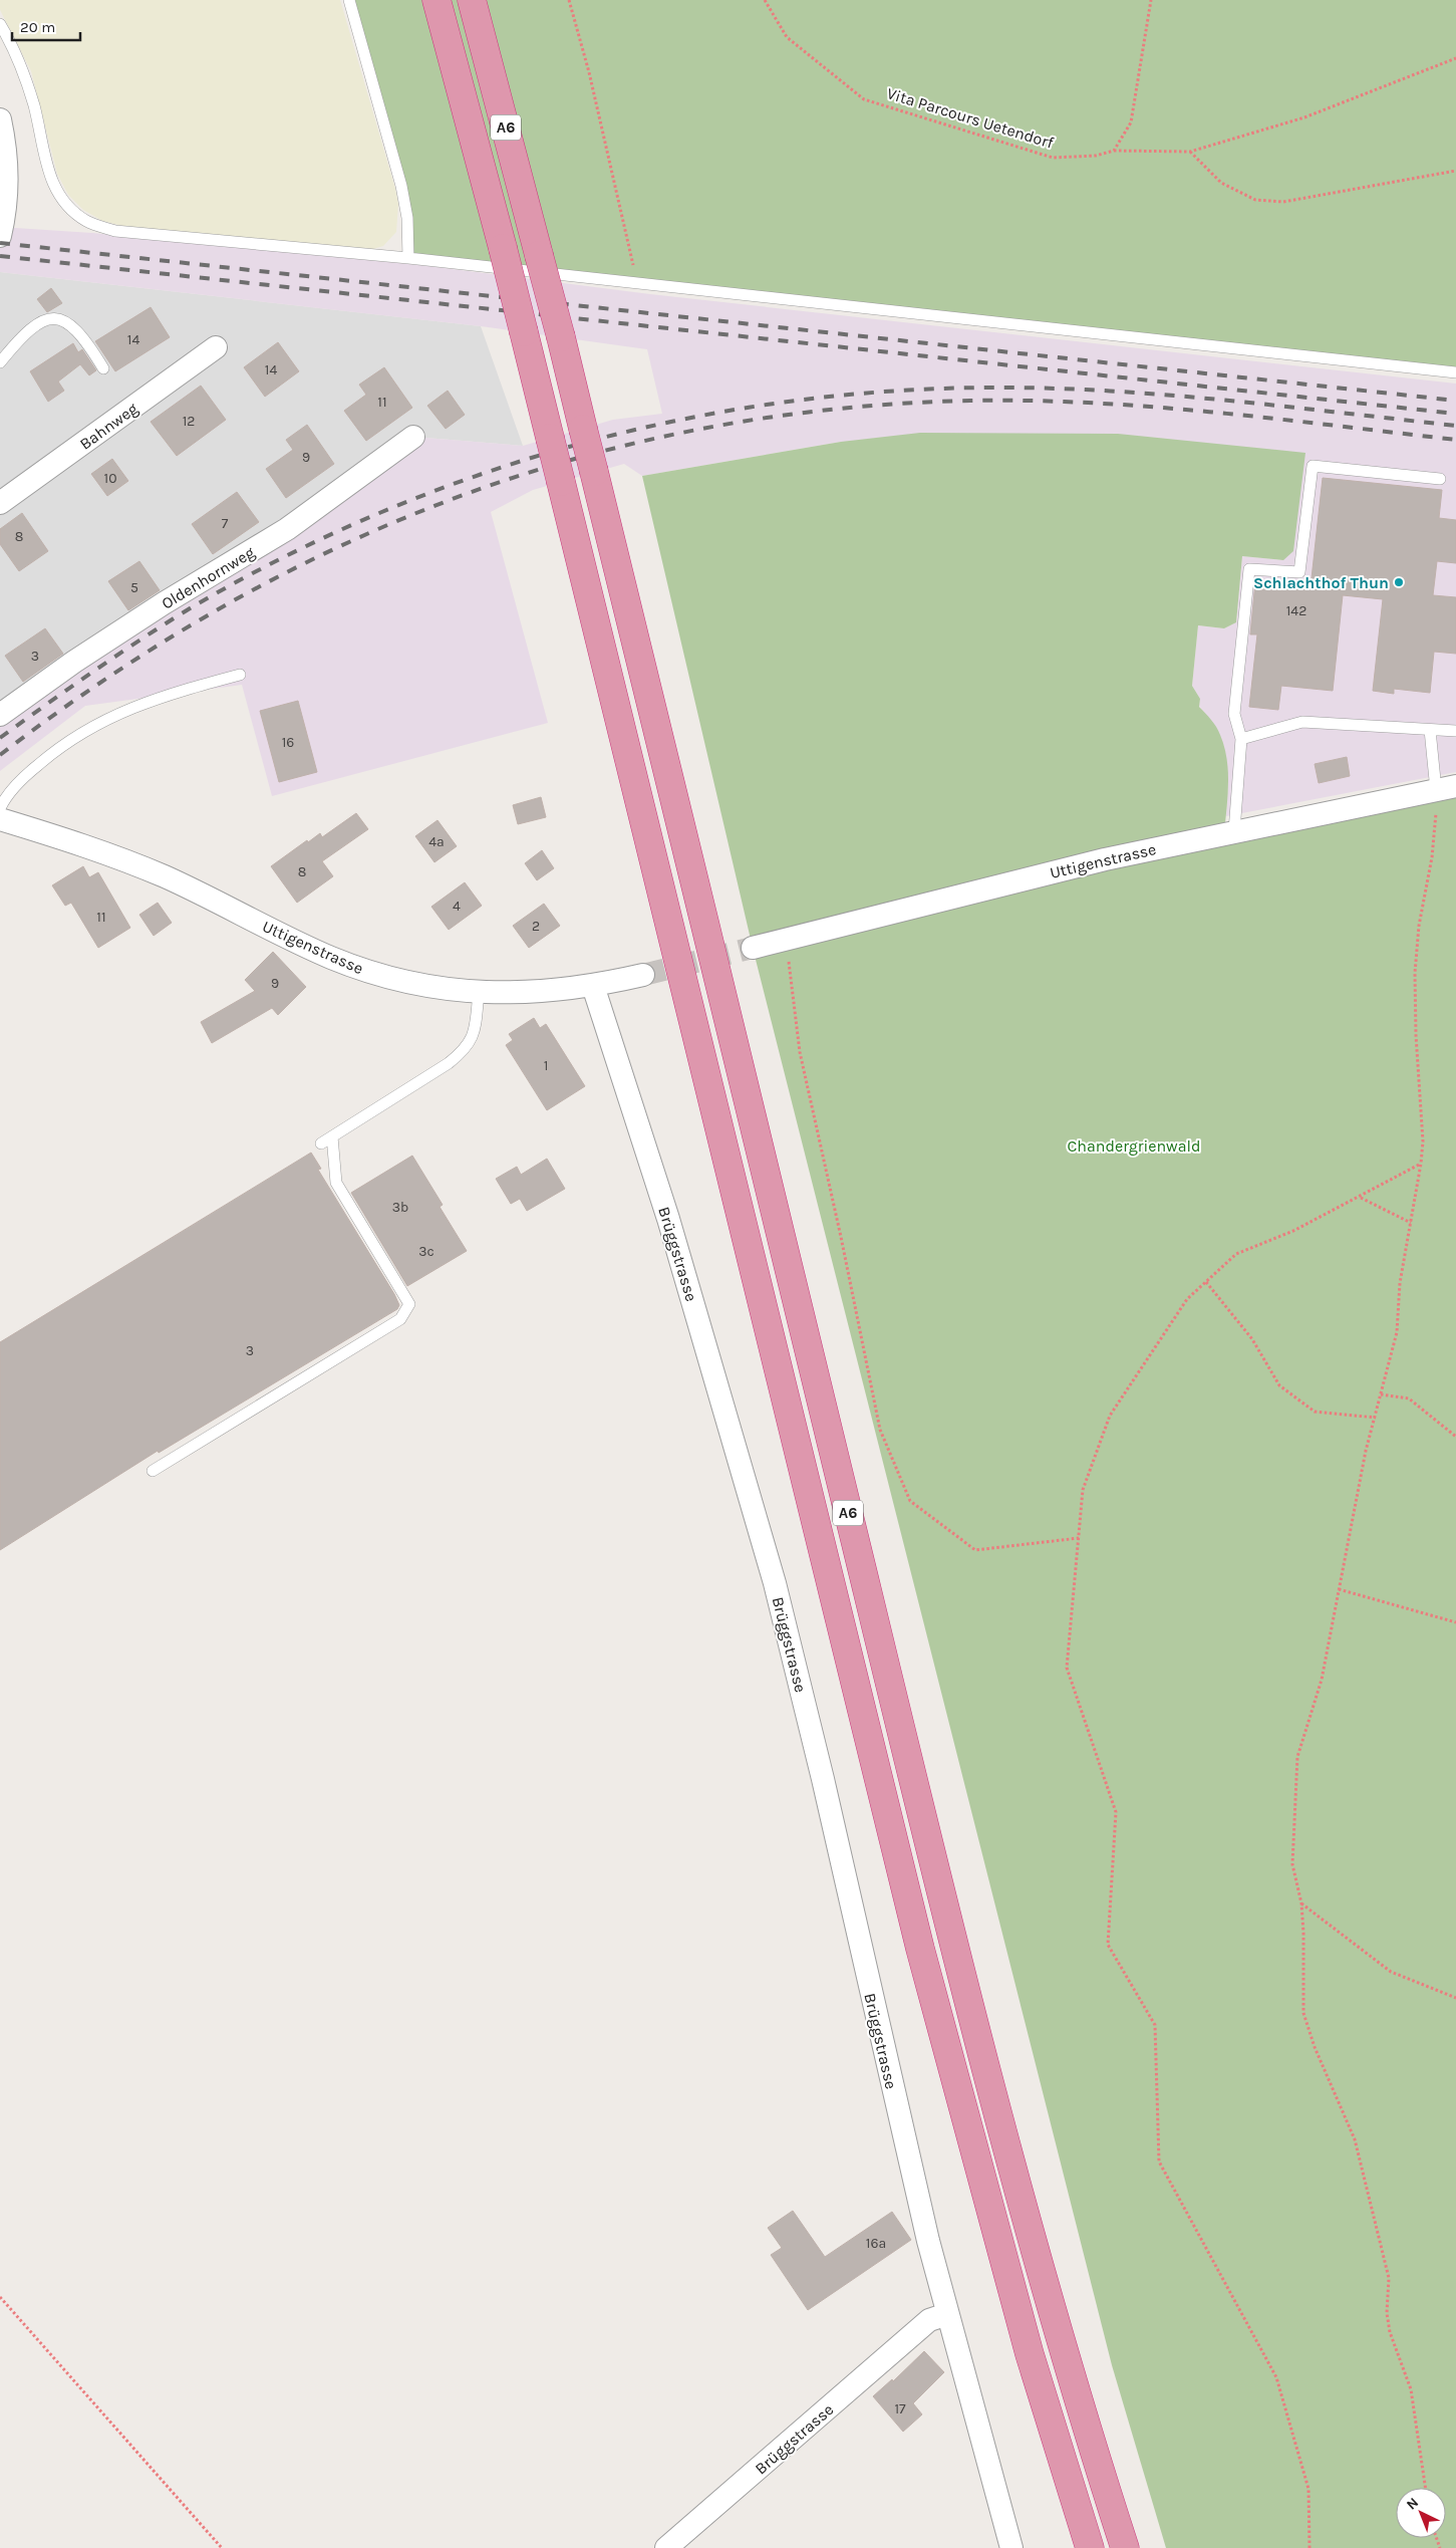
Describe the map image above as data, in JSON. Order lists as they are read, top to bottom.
{
  "streets": {
    "highway": ["A6"],
    "street": [
      "Bahnweg",
      "Oldenhornweg",
      "Uttigenstrasse",
      "Brüggstrasse"
    ],
    "path": ["Vita Parcours Uetendorf"]
  },
  "crossings": [
    ["Uttigenstrasse", "Brüggstrasse"]
  ],
  "parks": ["Chandergrienwald"],
  "places": ["Schlachthof Thun"],
  "house_numbers": [
    "14",
    "14",
    "11",
    "12",
    "9",
    "10",
    "7",
    "8",
    "5",
    "142",
    "3",
    "16",
    "4a",
    "8",
    "4",
    "11",
    "2",
    "9",
    "1",
    "3b",
    "3c",
    "3",
    "16a",
    "17"
  ],
  "scale_bar": "20 m",
  "north": "top left"
}
